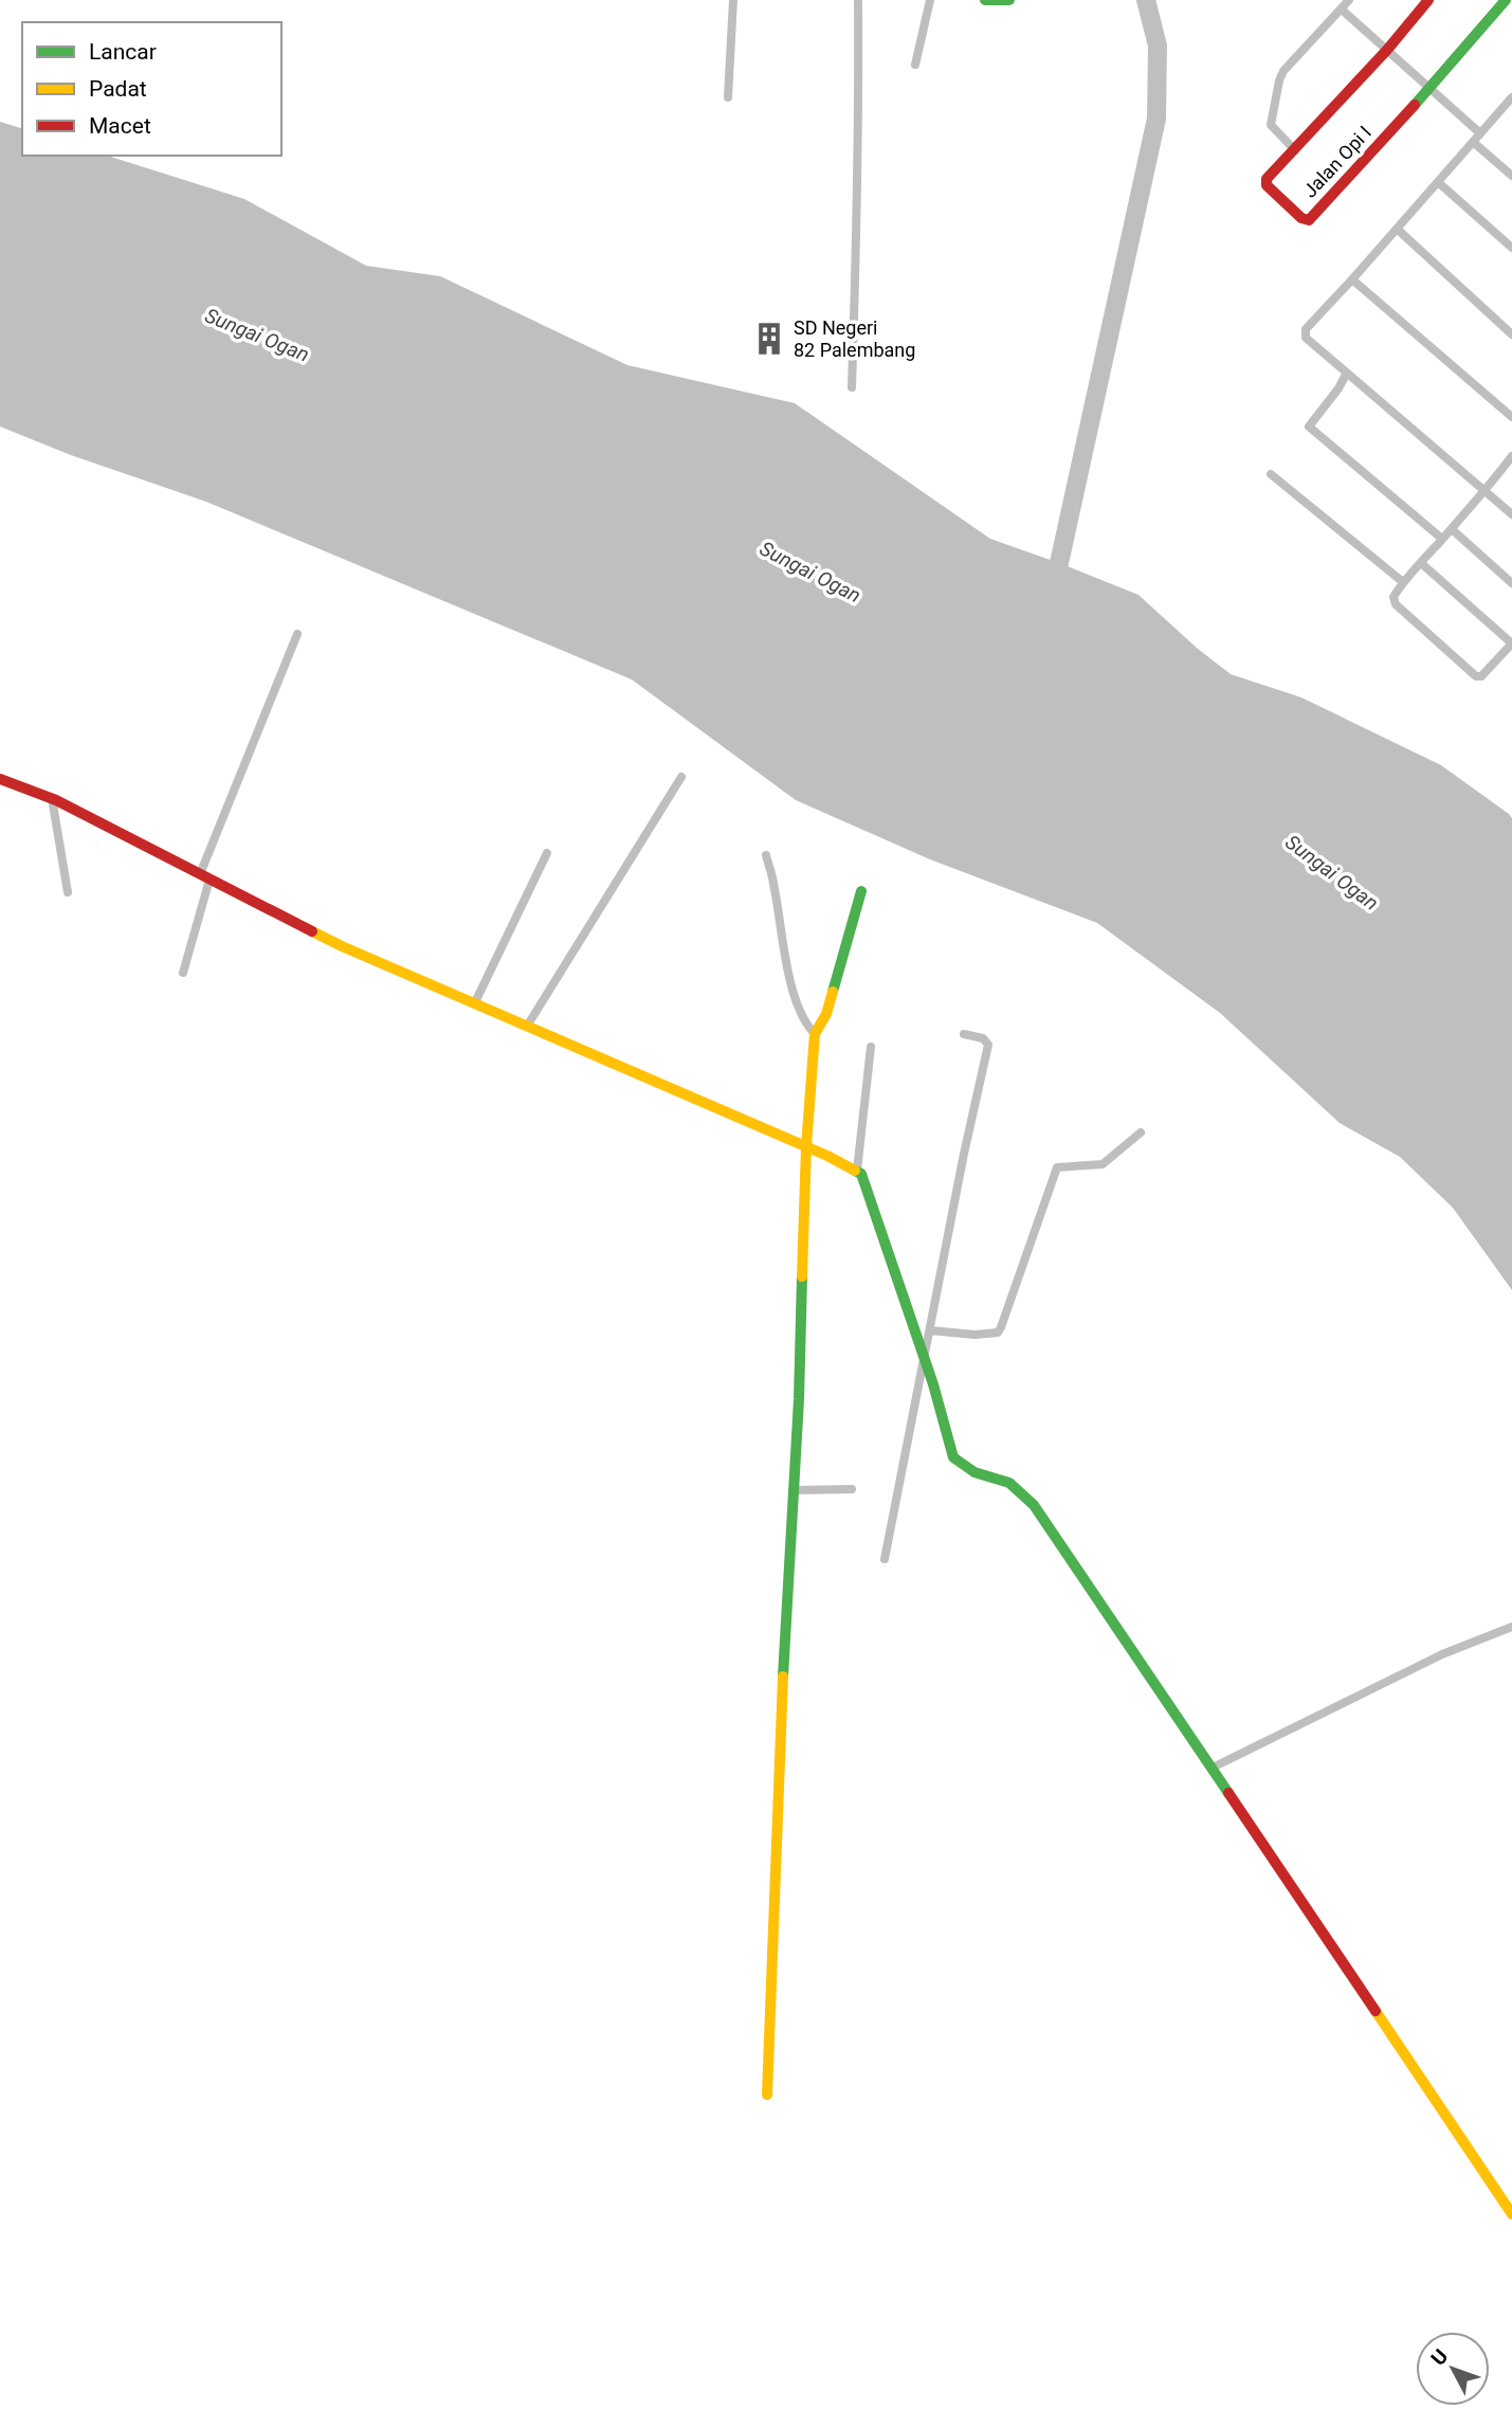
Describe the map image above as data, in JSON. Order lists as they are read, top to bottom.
{
  "streets": {
    "street": ["Jalan Opi I"]
  },
  "water": ["Sungai Ogan"],
  "places": {
    "building": ["SD Negeri 82 Palembang"]
  },
  "legend": ["Lancar", "Padat", "Macet"],
  "north": "top left"
}
